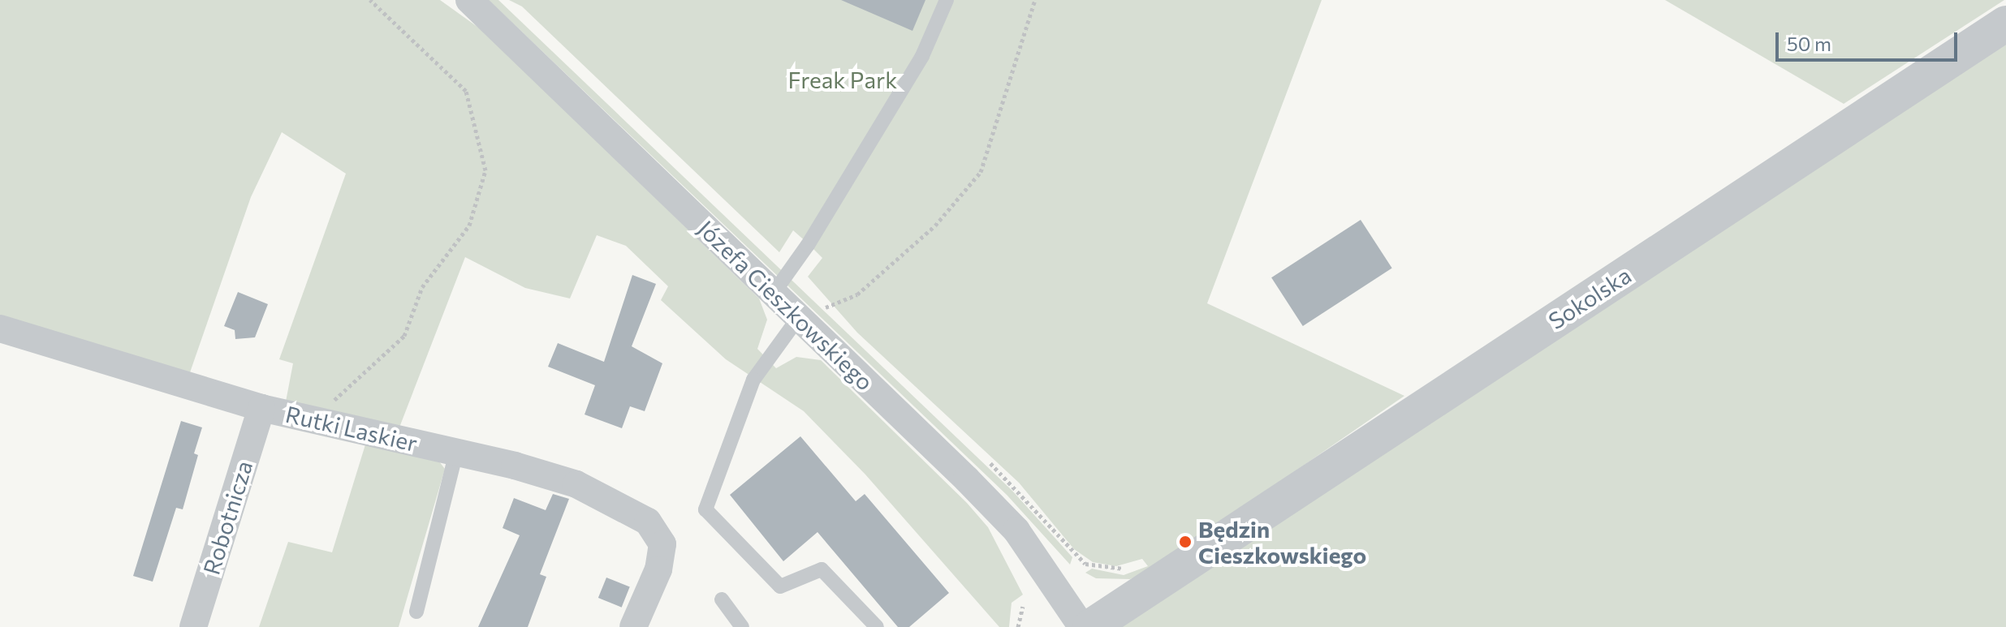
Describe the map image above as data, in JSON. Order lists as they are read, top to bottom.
{
  "streets": {
    "street": [
      "Sokolska",
      "Józefa Cieszkowskiego",
      "Rutki Laskier",
      "Robotnicza"
    ]
  },
  "crossings": [
    ["Rutki Laskier", "Robotnicza"]
  ],
  "parks": ["Freak Park"],
  "places": ["Będzin Cieszkowskiego"],
  "scale_bar": "50 m"
}
